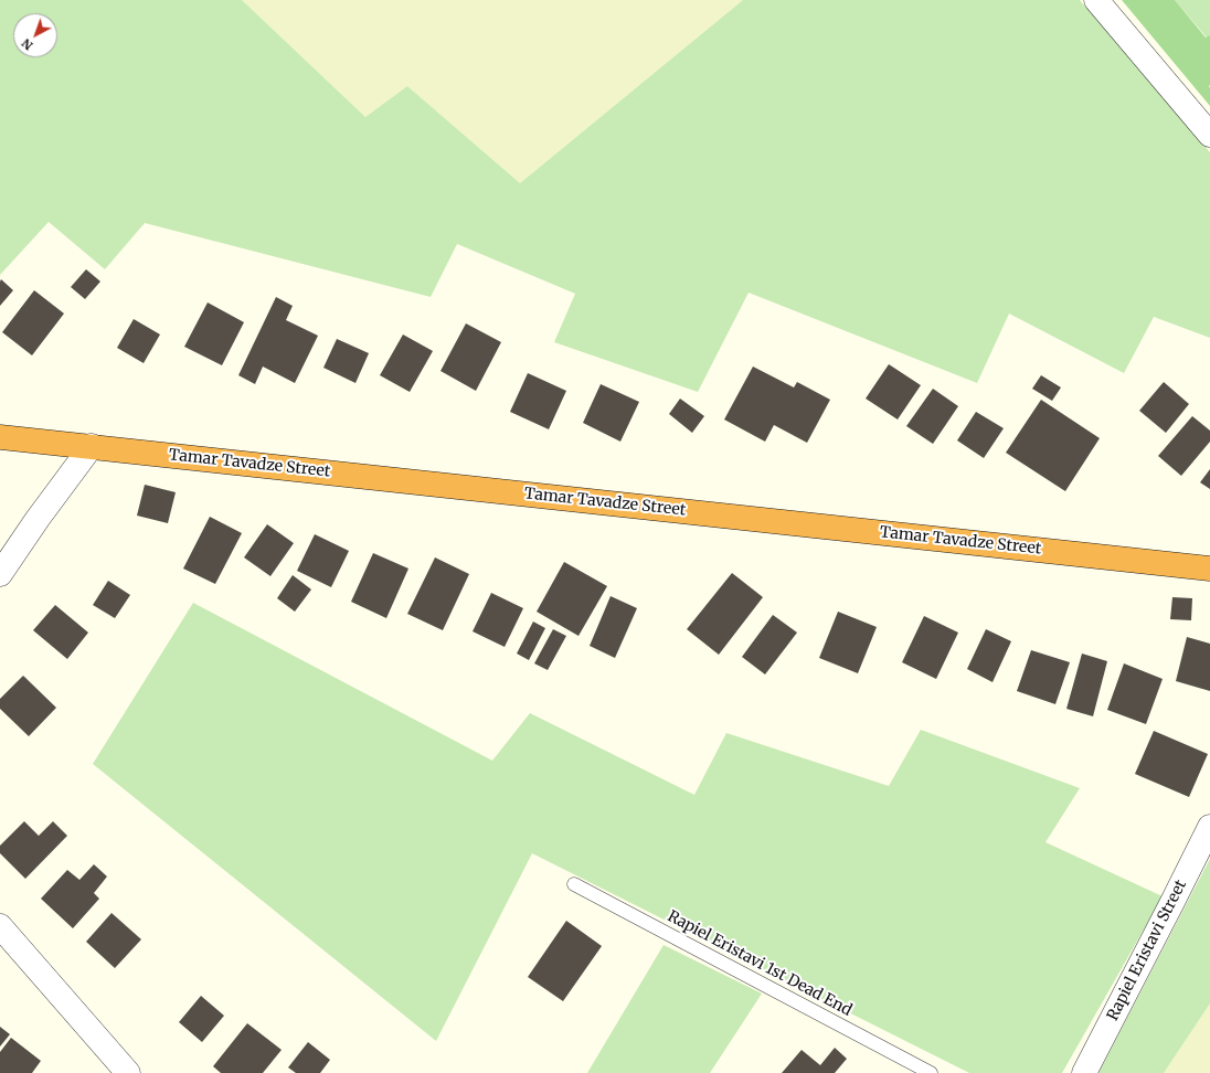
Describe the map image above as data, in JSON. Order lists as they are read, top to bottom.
{
  "streets": {
    "highway": ["Tamar Tavadze Street"],
    "street": ["Rapiel Eristavi Street"],
    "lane": ["Rapiel Eristavi 1st Dead End"]
  },
  "north": "bottom left"
}
